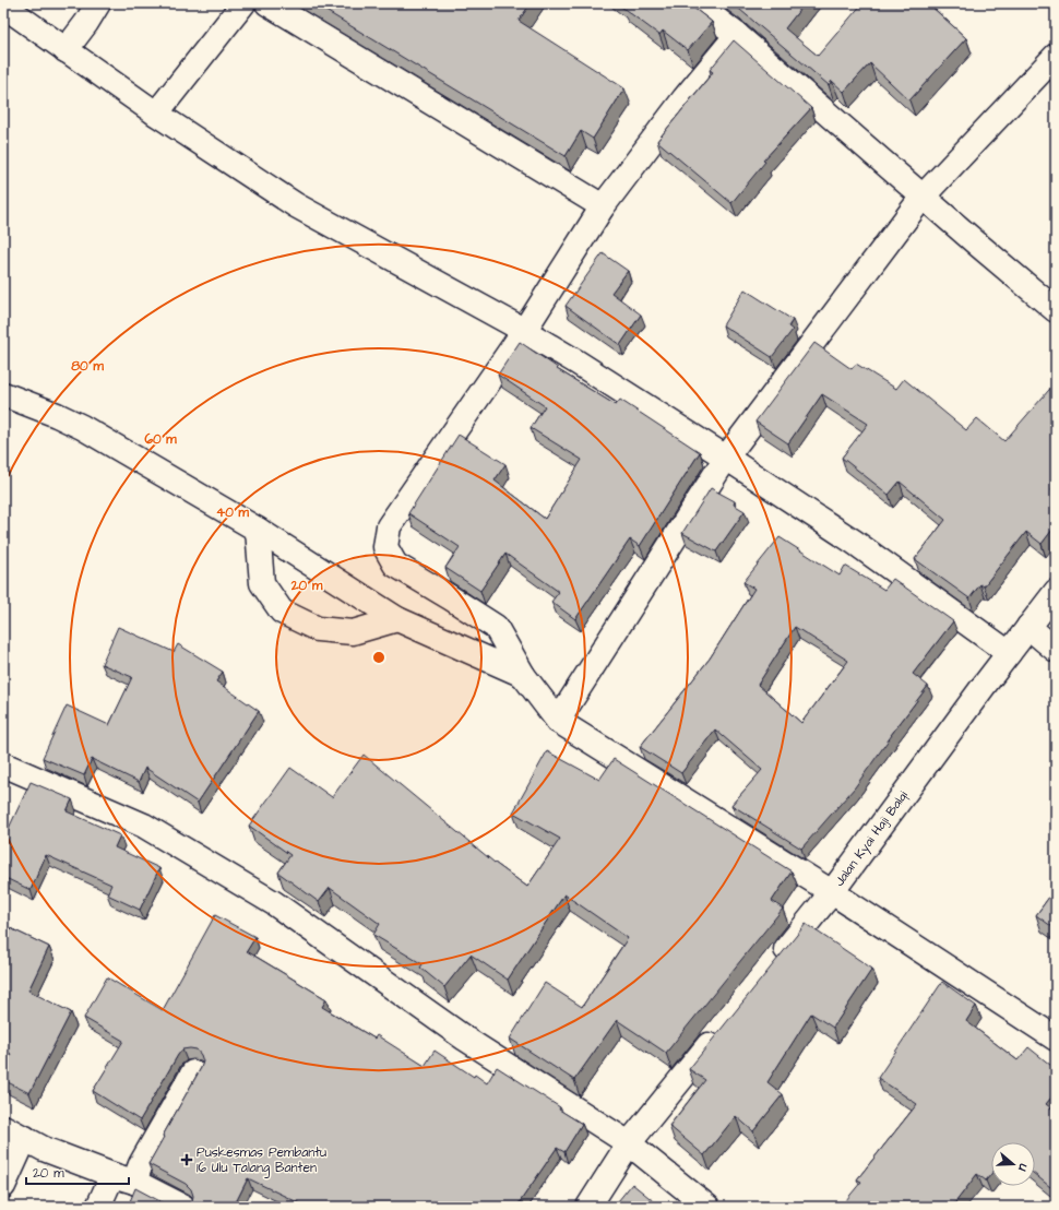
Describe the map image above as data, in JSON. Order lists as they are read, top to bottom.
{
  "streets": {
    "street": ["Jalan Kyai Haji Balqi"]
  },
  "places": {
    "health": ["Puskesmas Pembantu 16 Ulu Talang Banten"]
  },
  "scale_bar": "20 m",
  "north": "right",
  "rings": [
    "80 m",
    "60 m",
    "40 m",
    "20 m"
  ]
}
